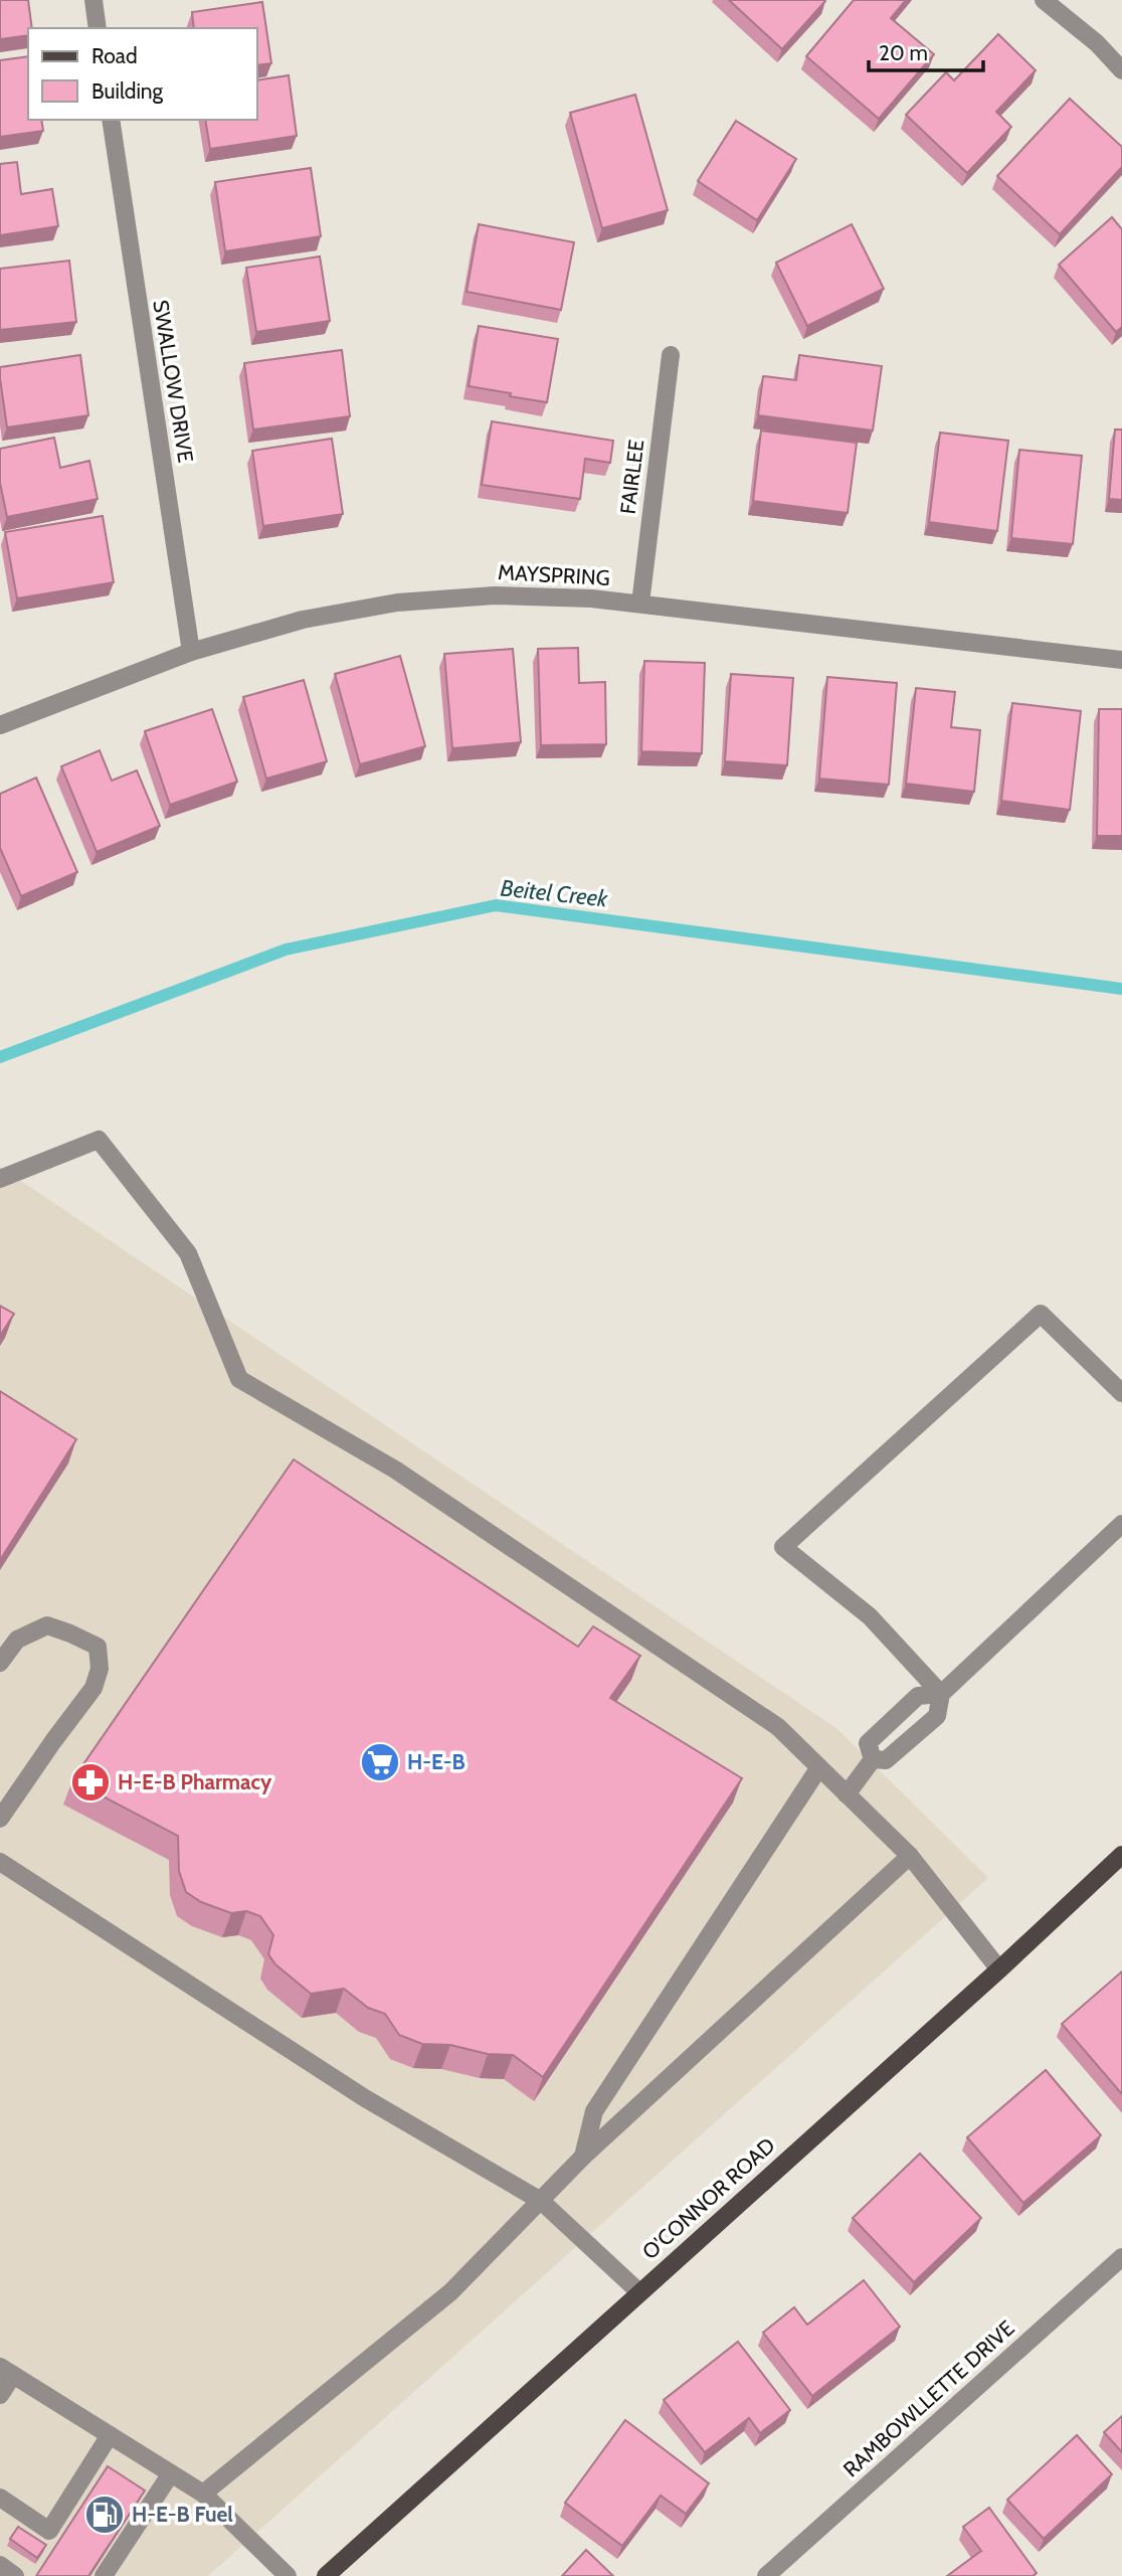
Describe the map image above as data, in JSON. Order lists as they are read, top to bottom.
{
  "streets": {
    "main road": ["O'CONNOR ROAD"],
    "street": [
      "SWALLOW DRIVE",
      "FAIRLEE",
      "MAYSPRING",
      "RAMBOWLLETTE DRIVE"
    ]
  },
  "crossings": [
    ["SWALLOW DRIVE", "MAYSPRING"],
    ["FAIRLEE", "MAYSPRING"]
  ],
  "water": ["Beitel Creek"],
  "places": {
    "supermarket": ["H-E-B"],
    "pharmacy": ["H-E-B Pharmacy"],
    "fuel station": ["H-E-B Fuel"]
  },
  "legend": ["Road", "Building"],
  "scale_bar": "20 m"
}
